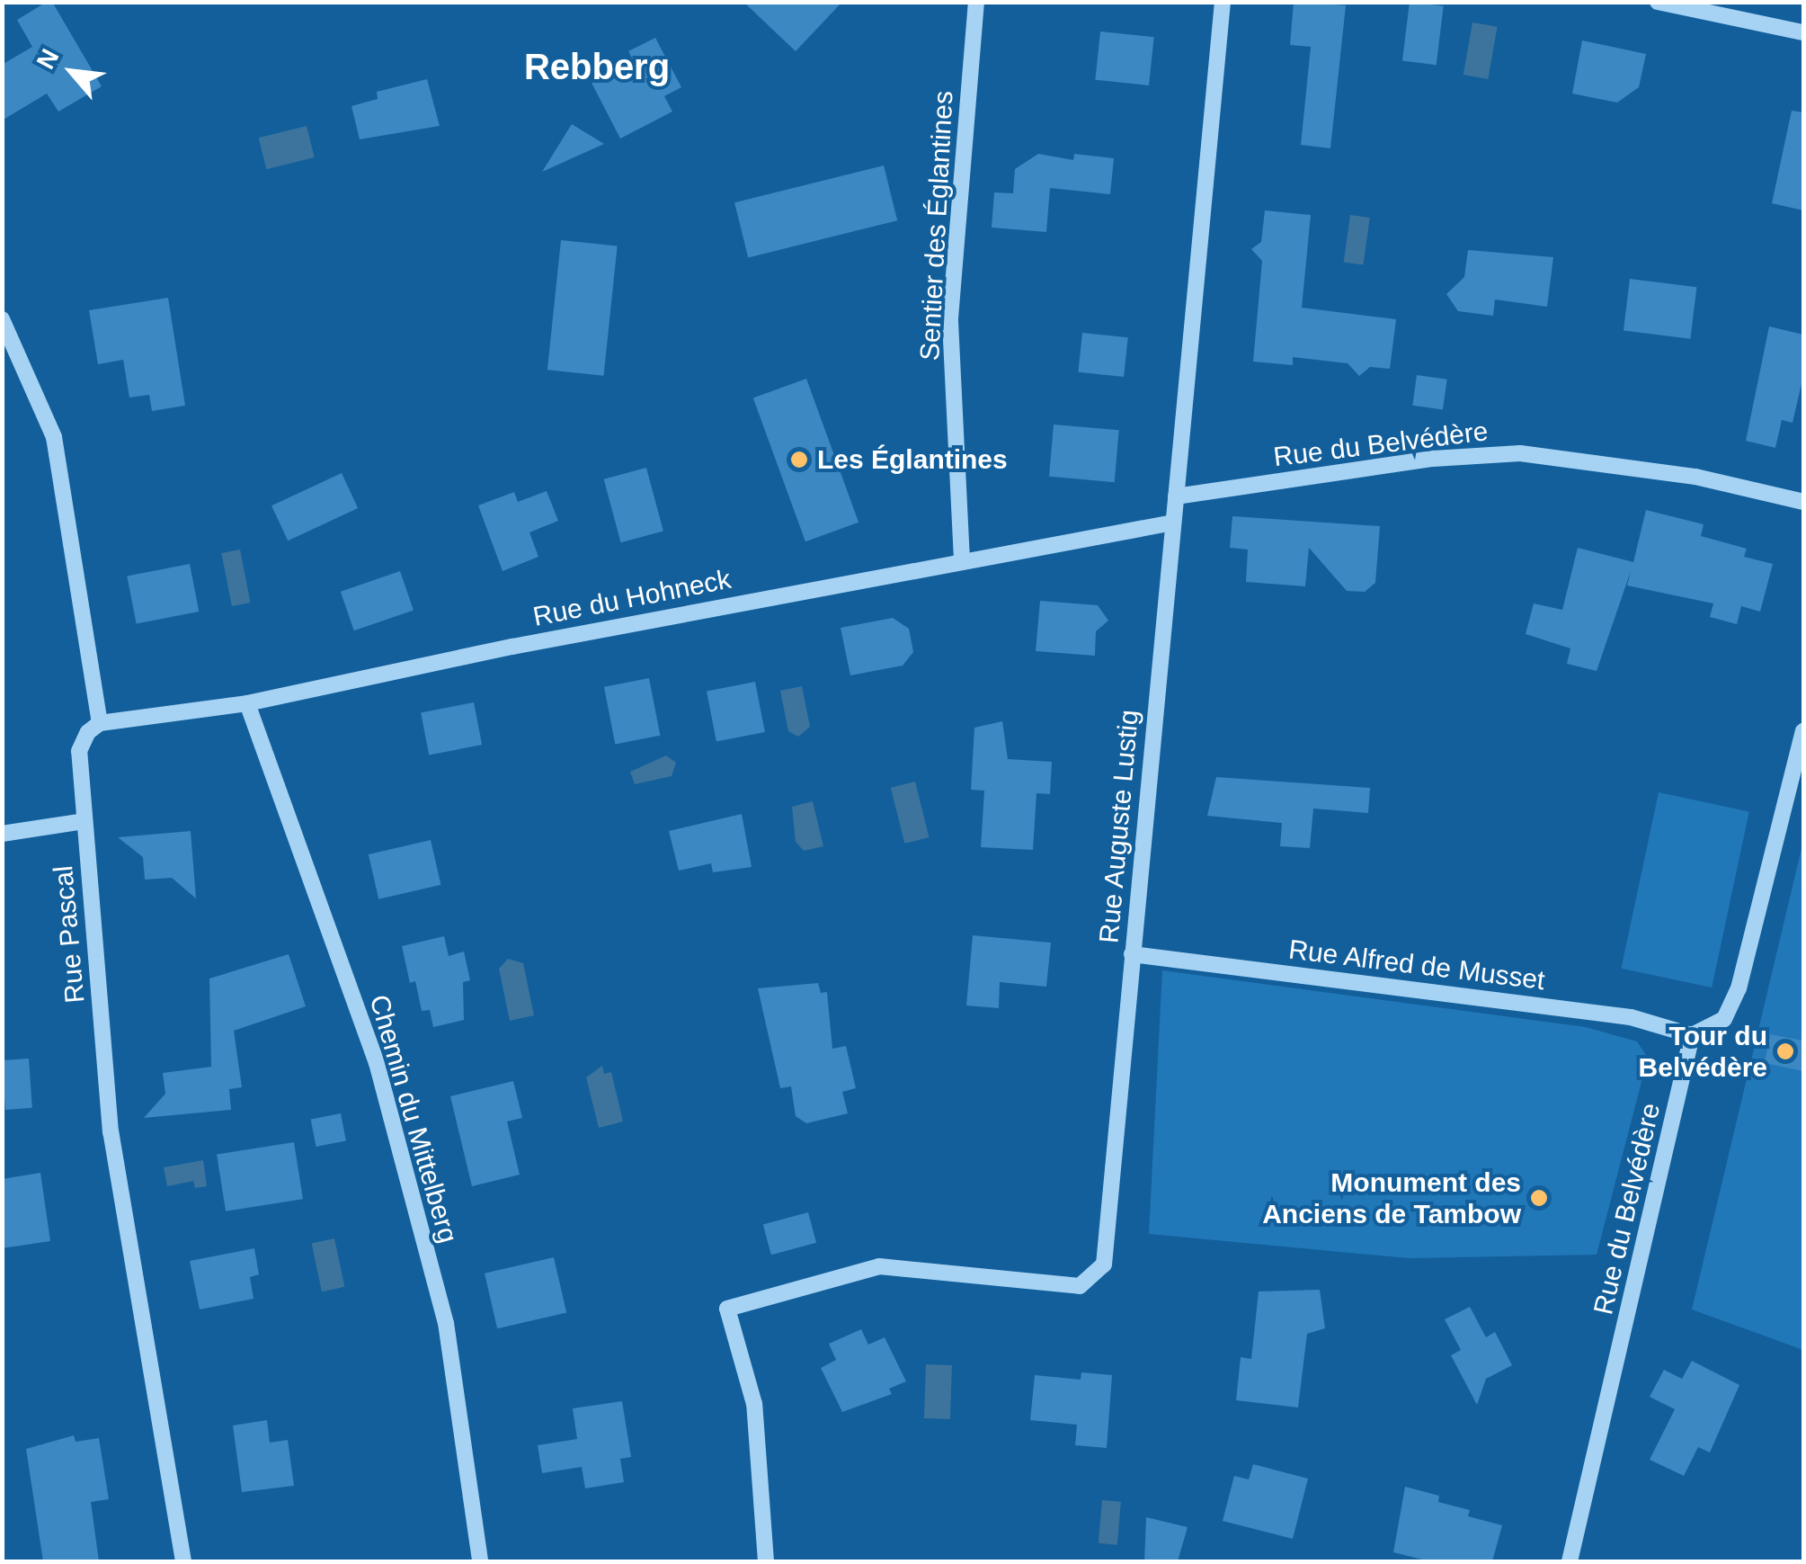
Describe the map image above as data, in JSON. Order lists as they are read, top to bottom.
{
  "streets": {
    "street": [
      "Sentier des Églantines",
      "Rue du Belvédère",
      "Rue du Hohneck",
      "Rue Auguste Lustig",
      "Rue Pascal",
      "Rue Alfred de Musset",
      "Chemin du Mittelberg"
    ]
  },
  "crossings": [
    ["Sentier des Églantines", "Rue du Hohneck"],
    ["Rue du Belvédère", "Rue Auguste Lustig"],
    ["Rue du Belvédère", "Rue Alfred de Musset"],
    ["Rue du Hohneck", "Rue Auguste Lustig"],
    ["Rue du Hohneck", "Rue Pascal"],
    ["Rue du Hohneck", "Chemin du Mittelberg"],
    ["Rue Auguste Lustig", "Rue Alfred de Musset"]
  ],
  "districts": ["Rebberg"],
  "places": ["Les Églantines", "Tour du Belvédère", "Monument des Anciens de Tambow"],
  "north": "top left"
}
